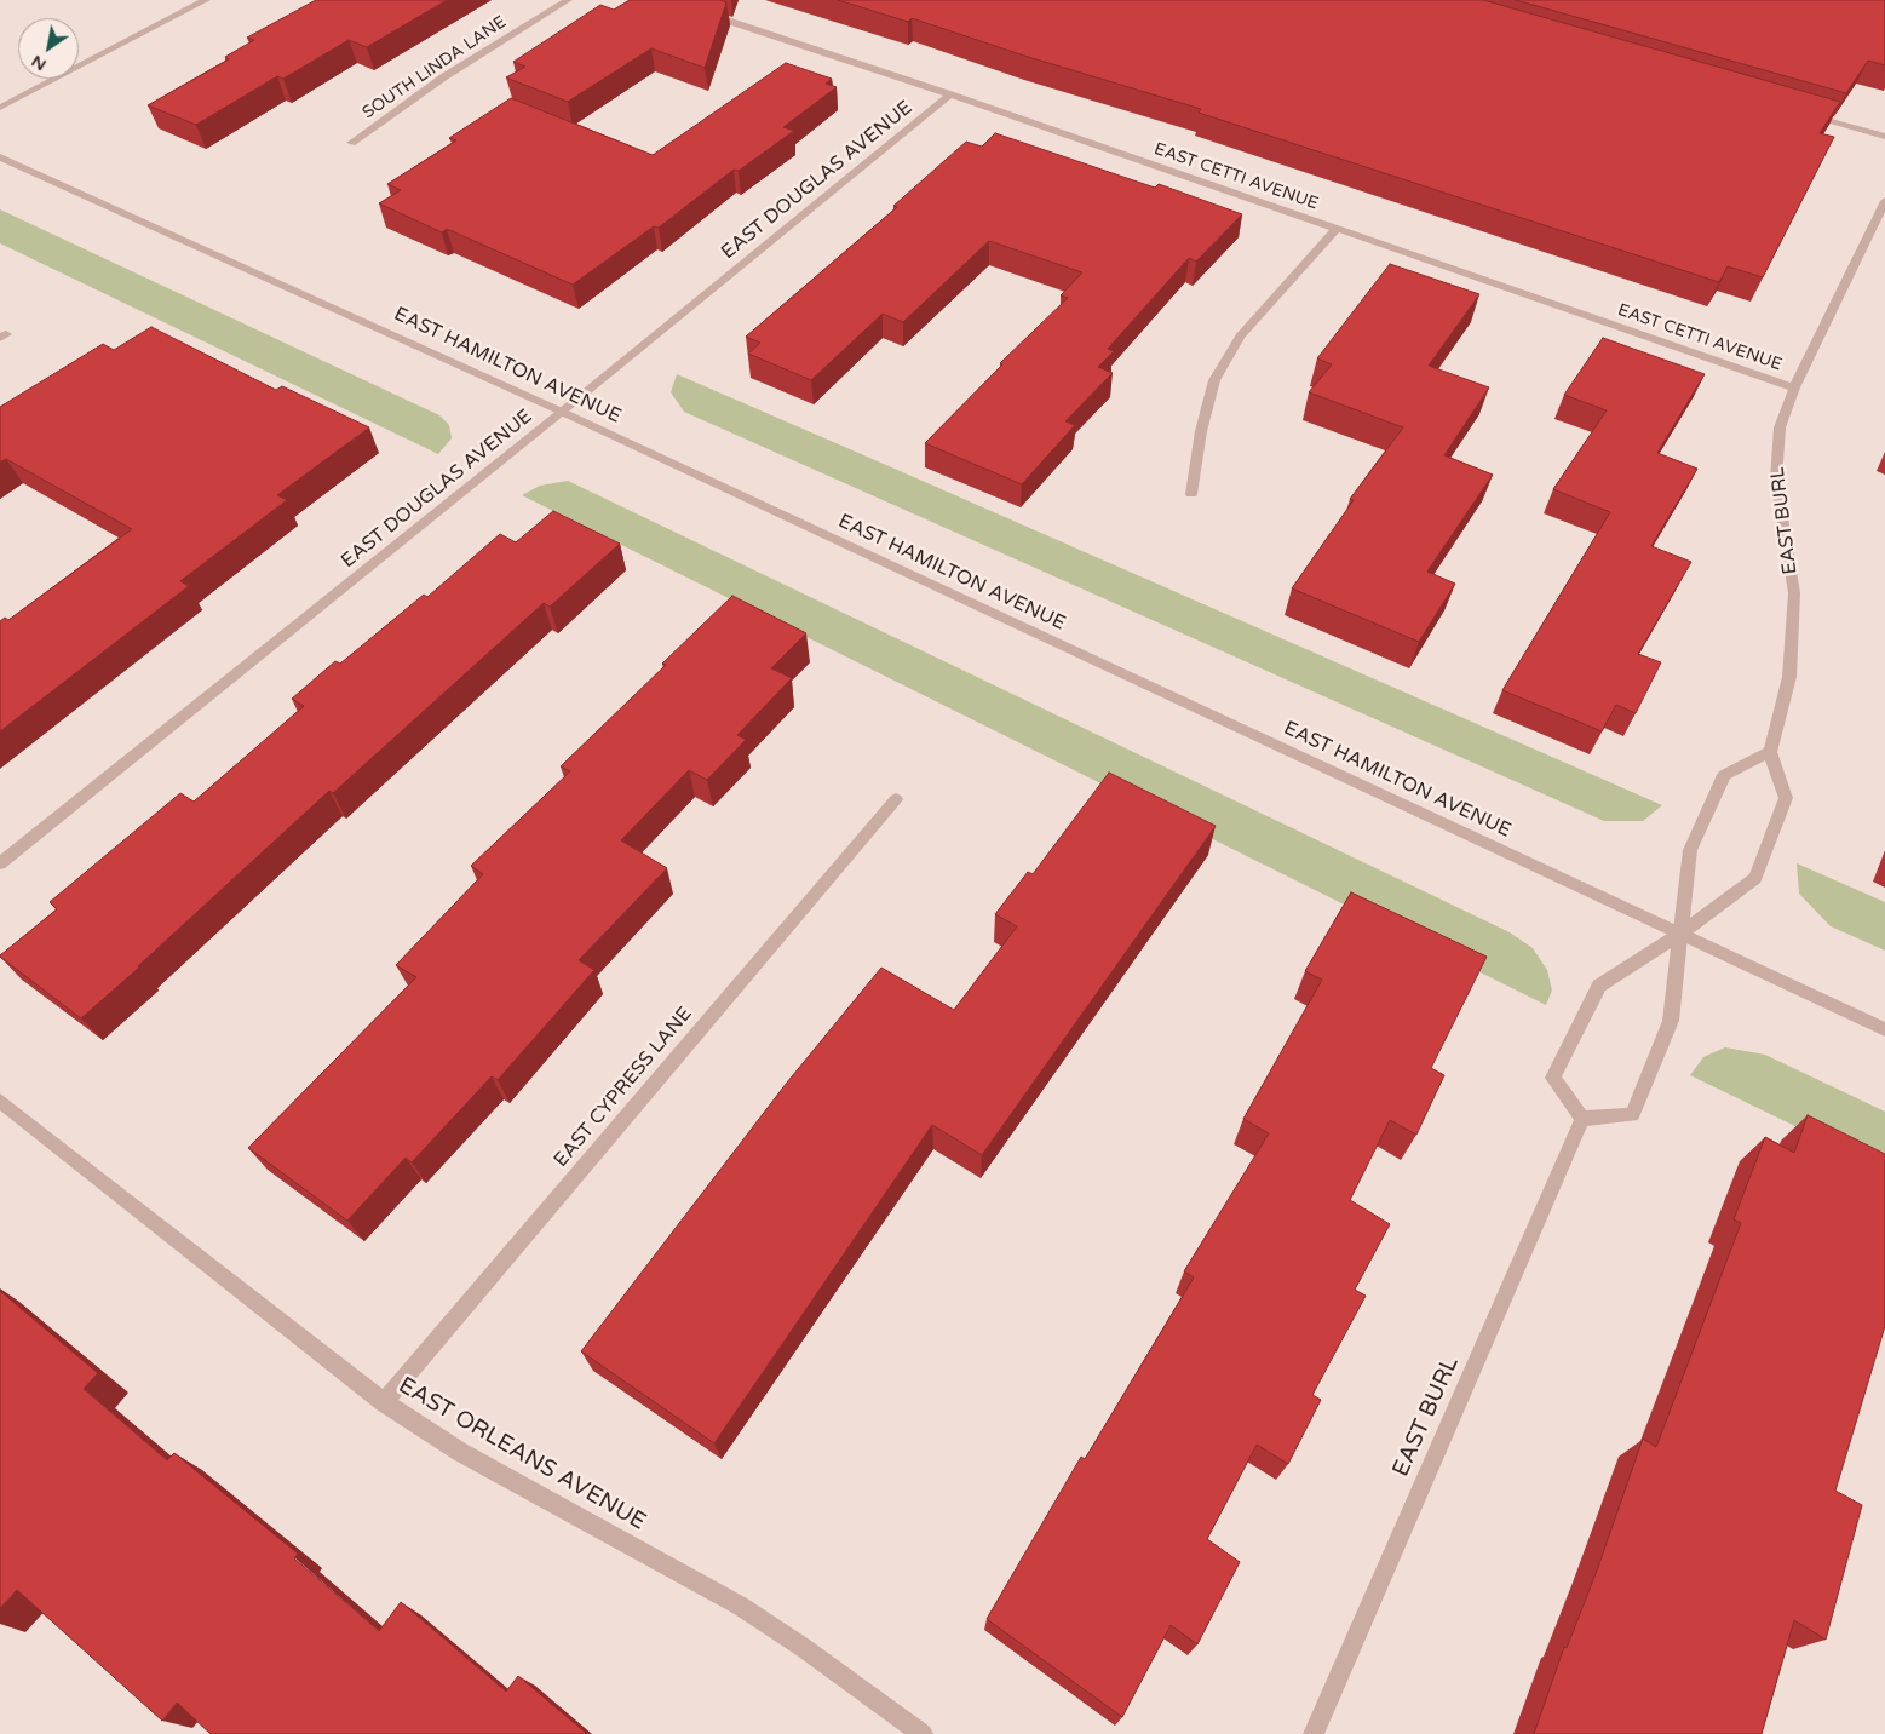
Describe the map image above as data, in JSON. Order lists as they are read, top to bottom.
{
  "streets": {
    "street": [
      "SOUTH LINDA LANE",
      "EAST CETTI AVENUE",
      "EAST DOUGLAS AVENUE",
      "EAST HAMILTON AVENUE",
      "EAST BURL",
      "EAST CYPRESS LANE",
      "EAST ORLEANS AVENUE"
    ]
  },
  "crossings": [
    ["EAST CETTI AVENUE", "EAST DOUGLAS AVENUE"],
    ["EAST CETTI AVENUE", "EAST BURL"],
    ["EAST DOUGLAS AVENUE", "EAST HAMILTON AVENUE"],
    ["EAST CYPRESS LANE", "EAST ORLEANS AVENUE"]
  ],
  "north": "bottom left"
}
